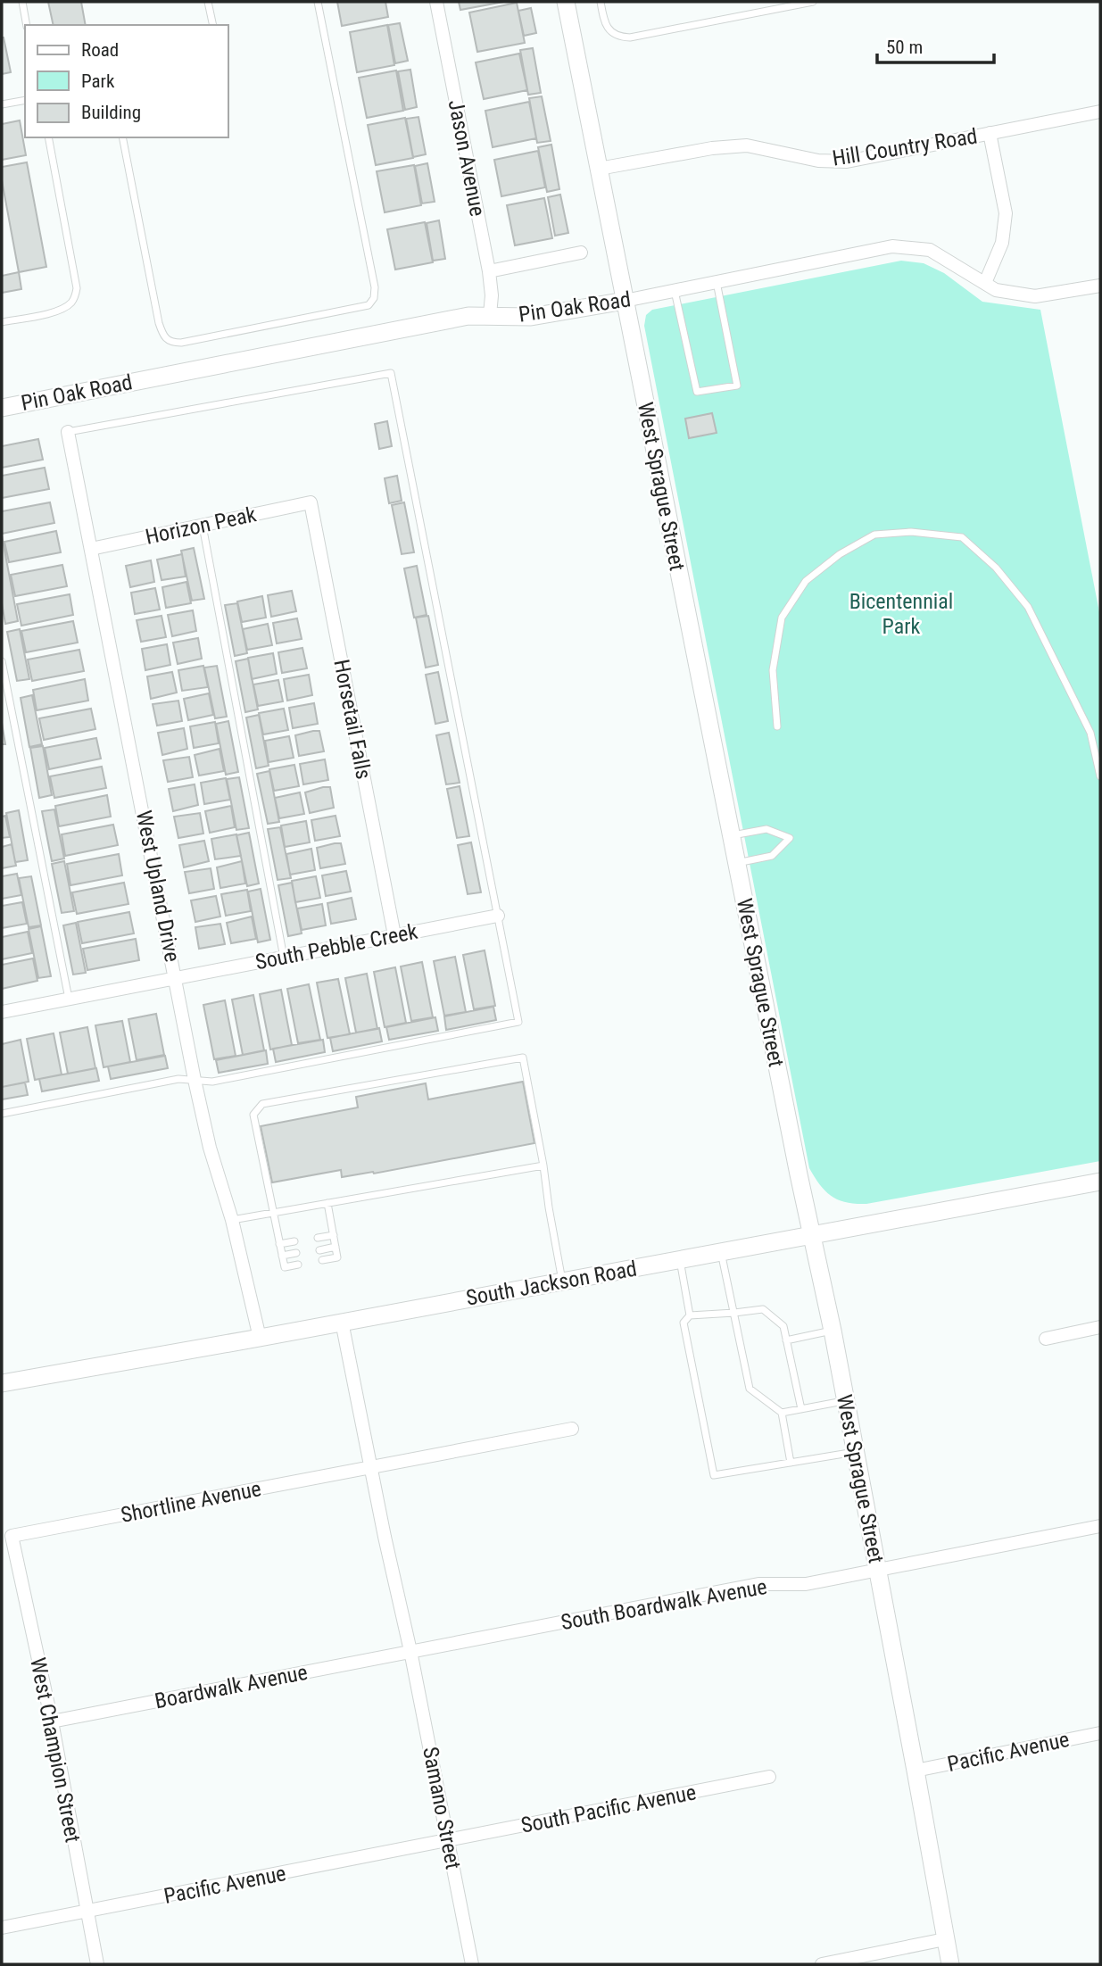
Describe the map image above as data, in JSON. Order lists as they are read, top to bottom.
{
  "streets": {
    "street": [
      "Hill Country Road",
      "Jason Avenue",
      "Pin Oak Road",
      "West Sprague Street",
      "Horizon Peak",
      "Horsetail Falls",
      "West Upland Drive",
      "South Pebble Creek",
      "South Jackson Road",
      "Shortline Avenue",
      "South Boardwalk Avenue",
      "Boardwalk Avenue",
      "West Champion Street",
      "Pacific Avenue",
      "Samano Street",
      "South Pacific Avenue"
    ]
  },
  "crossings": [
    ["Hill Country Road", "West Sprague Street"],
    ["Jason Avenue", "Pin Oak Road"],
    ["Pin Oak Road", "West Sprague Street"],
    ["West Sprague Street", "South Jackson Road"],
    ["West Sprague Street", "South Boardwalk Avenue"],
    ["West Sprague Street", "Pacific Avenue"],
    ["Horizon Peak", "Horsetail Falls"],
    ["Horizon Peak", "West Upland Drive"],
    ["Horsetail Falls", "South Pebble Creek"],
    ["West Upland Drive", "South Pebble Creek"],
    ["West Upland Drive", "South Jackson Road"],
    ["South Jackson Road", "Samano Street"],
    ["Shortline Avenue", "West Champion Street"],
    ["Shortline Avenue", "Samano Street"],
    ["South Boardwalk Avenue", "Boardwalk Avenue"],
    ["South Boardwalk Avenue", "Samano Street"],
    ["Boardwalk Avenue", "West Champion Street"],
    ["Boardwalk Avenue", "Samano Street"],
    ["West Champion Street", "Pacific Avenue"],
    ["Pacific Avenue", "Samano Street"],
    ["Pacific Avenue", "South Pacific Avenue"],
    ["Samano Street", "South Pacific Avenue"]
  ],
  "parks": ["Bicentennial Park"],
  "legend": ["Road", "Park", "Building"],
  "scale_bar": "50 m"
}
